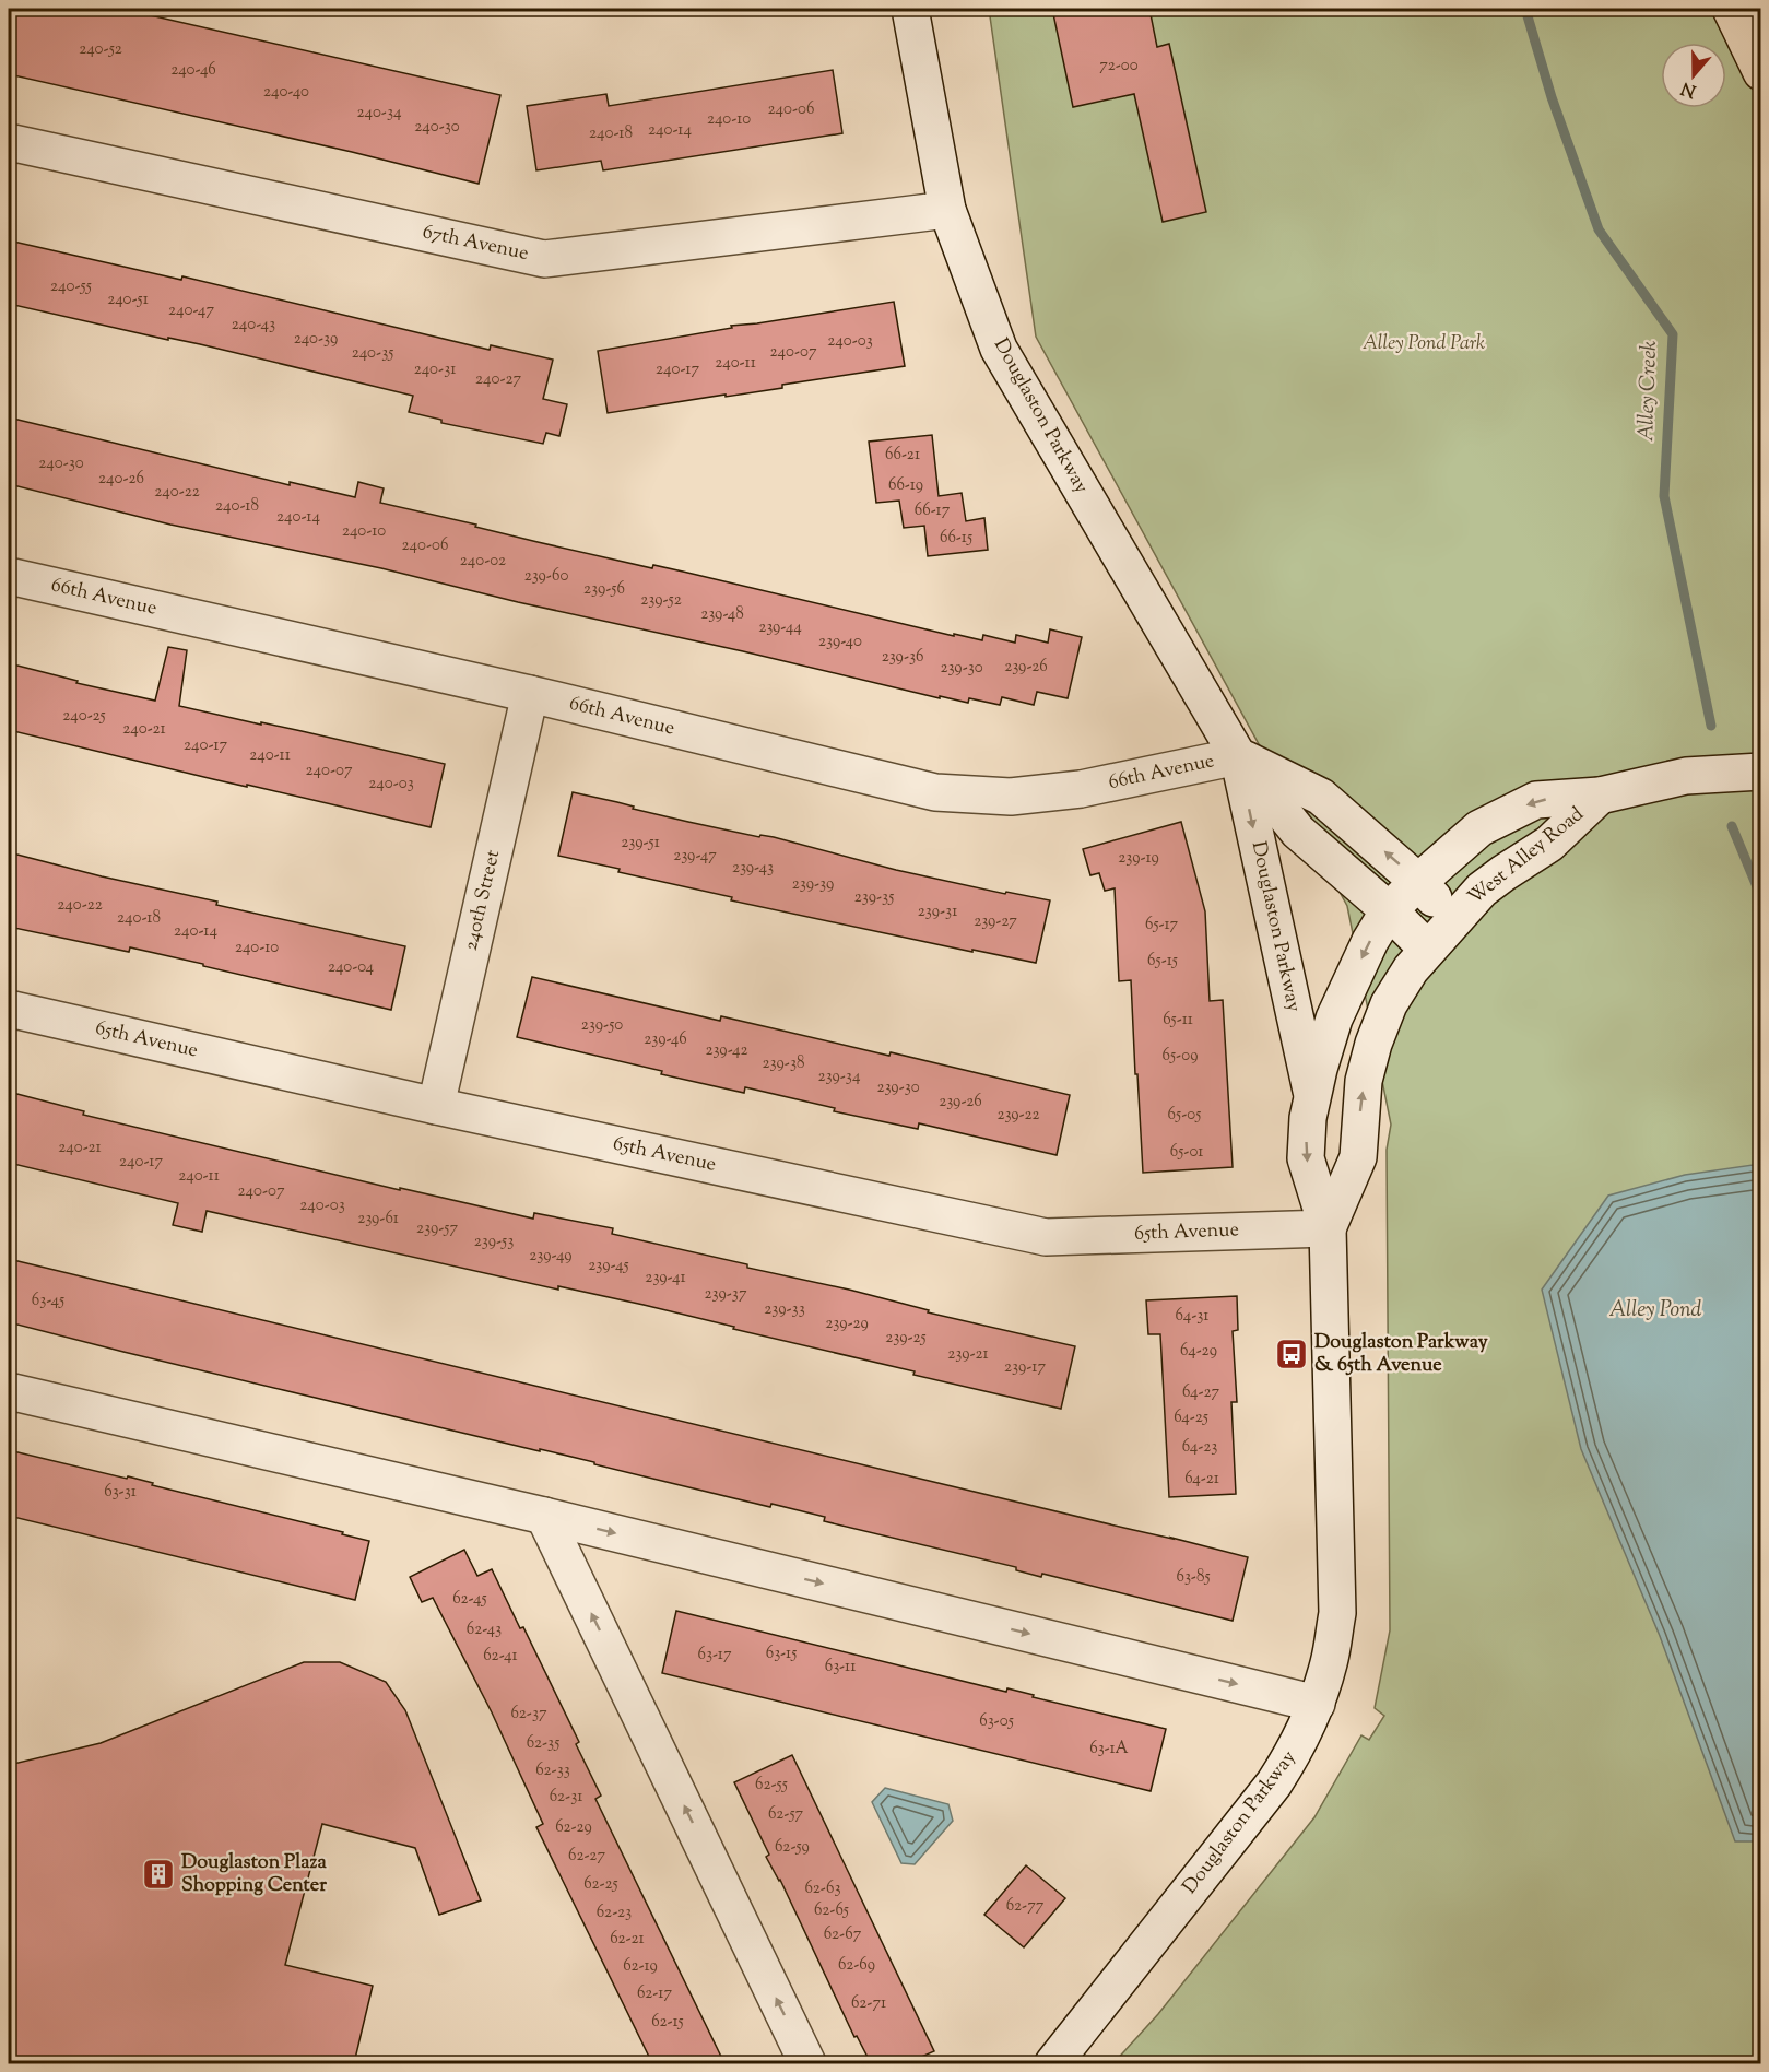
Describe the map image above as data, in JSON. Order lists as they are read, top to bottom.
{
  "streets": {
    "street": [
      "67th Avenue",
      "Douglaston Parkway",
      "66th Avenue",
      "West Alley Road",
      "240th Street",
      "65th Avenue"
    ]
  },
  "crossings": [
    ["67th Avenue", "Douglaston Parkway"],
    ["Douglaston Parkway", "66th Avenue"],
    ["Douglaston Parkway", "West Alley Road"],
    ["Douglaston Parkway", "65th Avenue"],
    ["66th Avenue", "240th Street"],
    ["240th Street", "65th Avenue"]
  ],
  "water": ["Alley Creek", "Alley Pond"],
  "parks": ["Alley Pond Park"],
  "places": {
    "bus stop": ["Douglaston Parkway & 65th Avenue"],
    "building": ["Douglaston Plaza Shopping Center"]
  },
  "house_numbers": [
    "240-52",
    "72-00",
    "240-46",
    "240-40",
    "240-06",
    "240-34",
    "240-10",
    "240-30",
    "240-14",
    "240-18",
    "240-55",
    "240-51",
    "240-47",
    "240-43",
    "240-39",
    "240-03",
    "240-07",
    "240-35",
    "240-11",
    "240-31",
    "240-17",
    "240-27",
    "66-21",
    "240-30",
    "240-26",
    "66-19",
    "240-22",
    "240-18",
    "66-17",
    "240-14",
    "240-10",
    "66-15",
    "240-06",
    "240-02",
    "239-60",
    "239-56",
    "239-52",
    "239-48",
    "239-44",
    "239-40",
    "239-36",
    "239-26",
    "239-30",
    "240-25",
    "240-21",
    "240-17",
    "240-11",
    "240-07",
    "240-03",
    "239-51",
    "239-47",
    "239-19",
    "239-43",
    "239-39",
    "239-35",
    "240-22",
    "239-31",
    "240-18",
    "239-27",
    "65-17",
    "240-14",
    "240-10",
    "65-15",
    "240-04",
    "65-11",
    "239-50",
    "239-46",
    "239-42",
    "65-09",
    "239-38",
    "239-34",
    "239-30",
    "239-26",
    "239-22",
    "65-05",
    "240-21",
    "65-01",
    "240-17",
    "240-11",
    "240-07",
    "240-03",
    "239-61",
    "239-57",
    "239-53",
    "239-49",
    "239-45",
    "239-41",
    "239-37",
    "63-45",
    "239-33",
    "64-31",
    "239-29",
    "239-25",
    "64-29",
    "239-21",
    "239-17",
    "64-27",
    "64-25",
    "64-23",
    "64-21",
    "63-31",
    "63-85",
    "62-45",
    "62-43",
    "63-15",
    "63-17",
    "62-41",
    "63-11",
    "62-37",
    "63-05",
    "62-35",
    "63-1A",
    "62-33",
    "62-55",
    "62-31",
    "62-57",
    "62-29",
    "62-59",
    "62-27",
    "62-25",
    "62-63",
    "62-77",
    "62-65",
    "62-23",
    "62-67",
    "62-21",
    "62-69",
    "62-19",
    "62-17",
    "62-71",
    "62-15"
  ],
  "north": "bottom"
}
